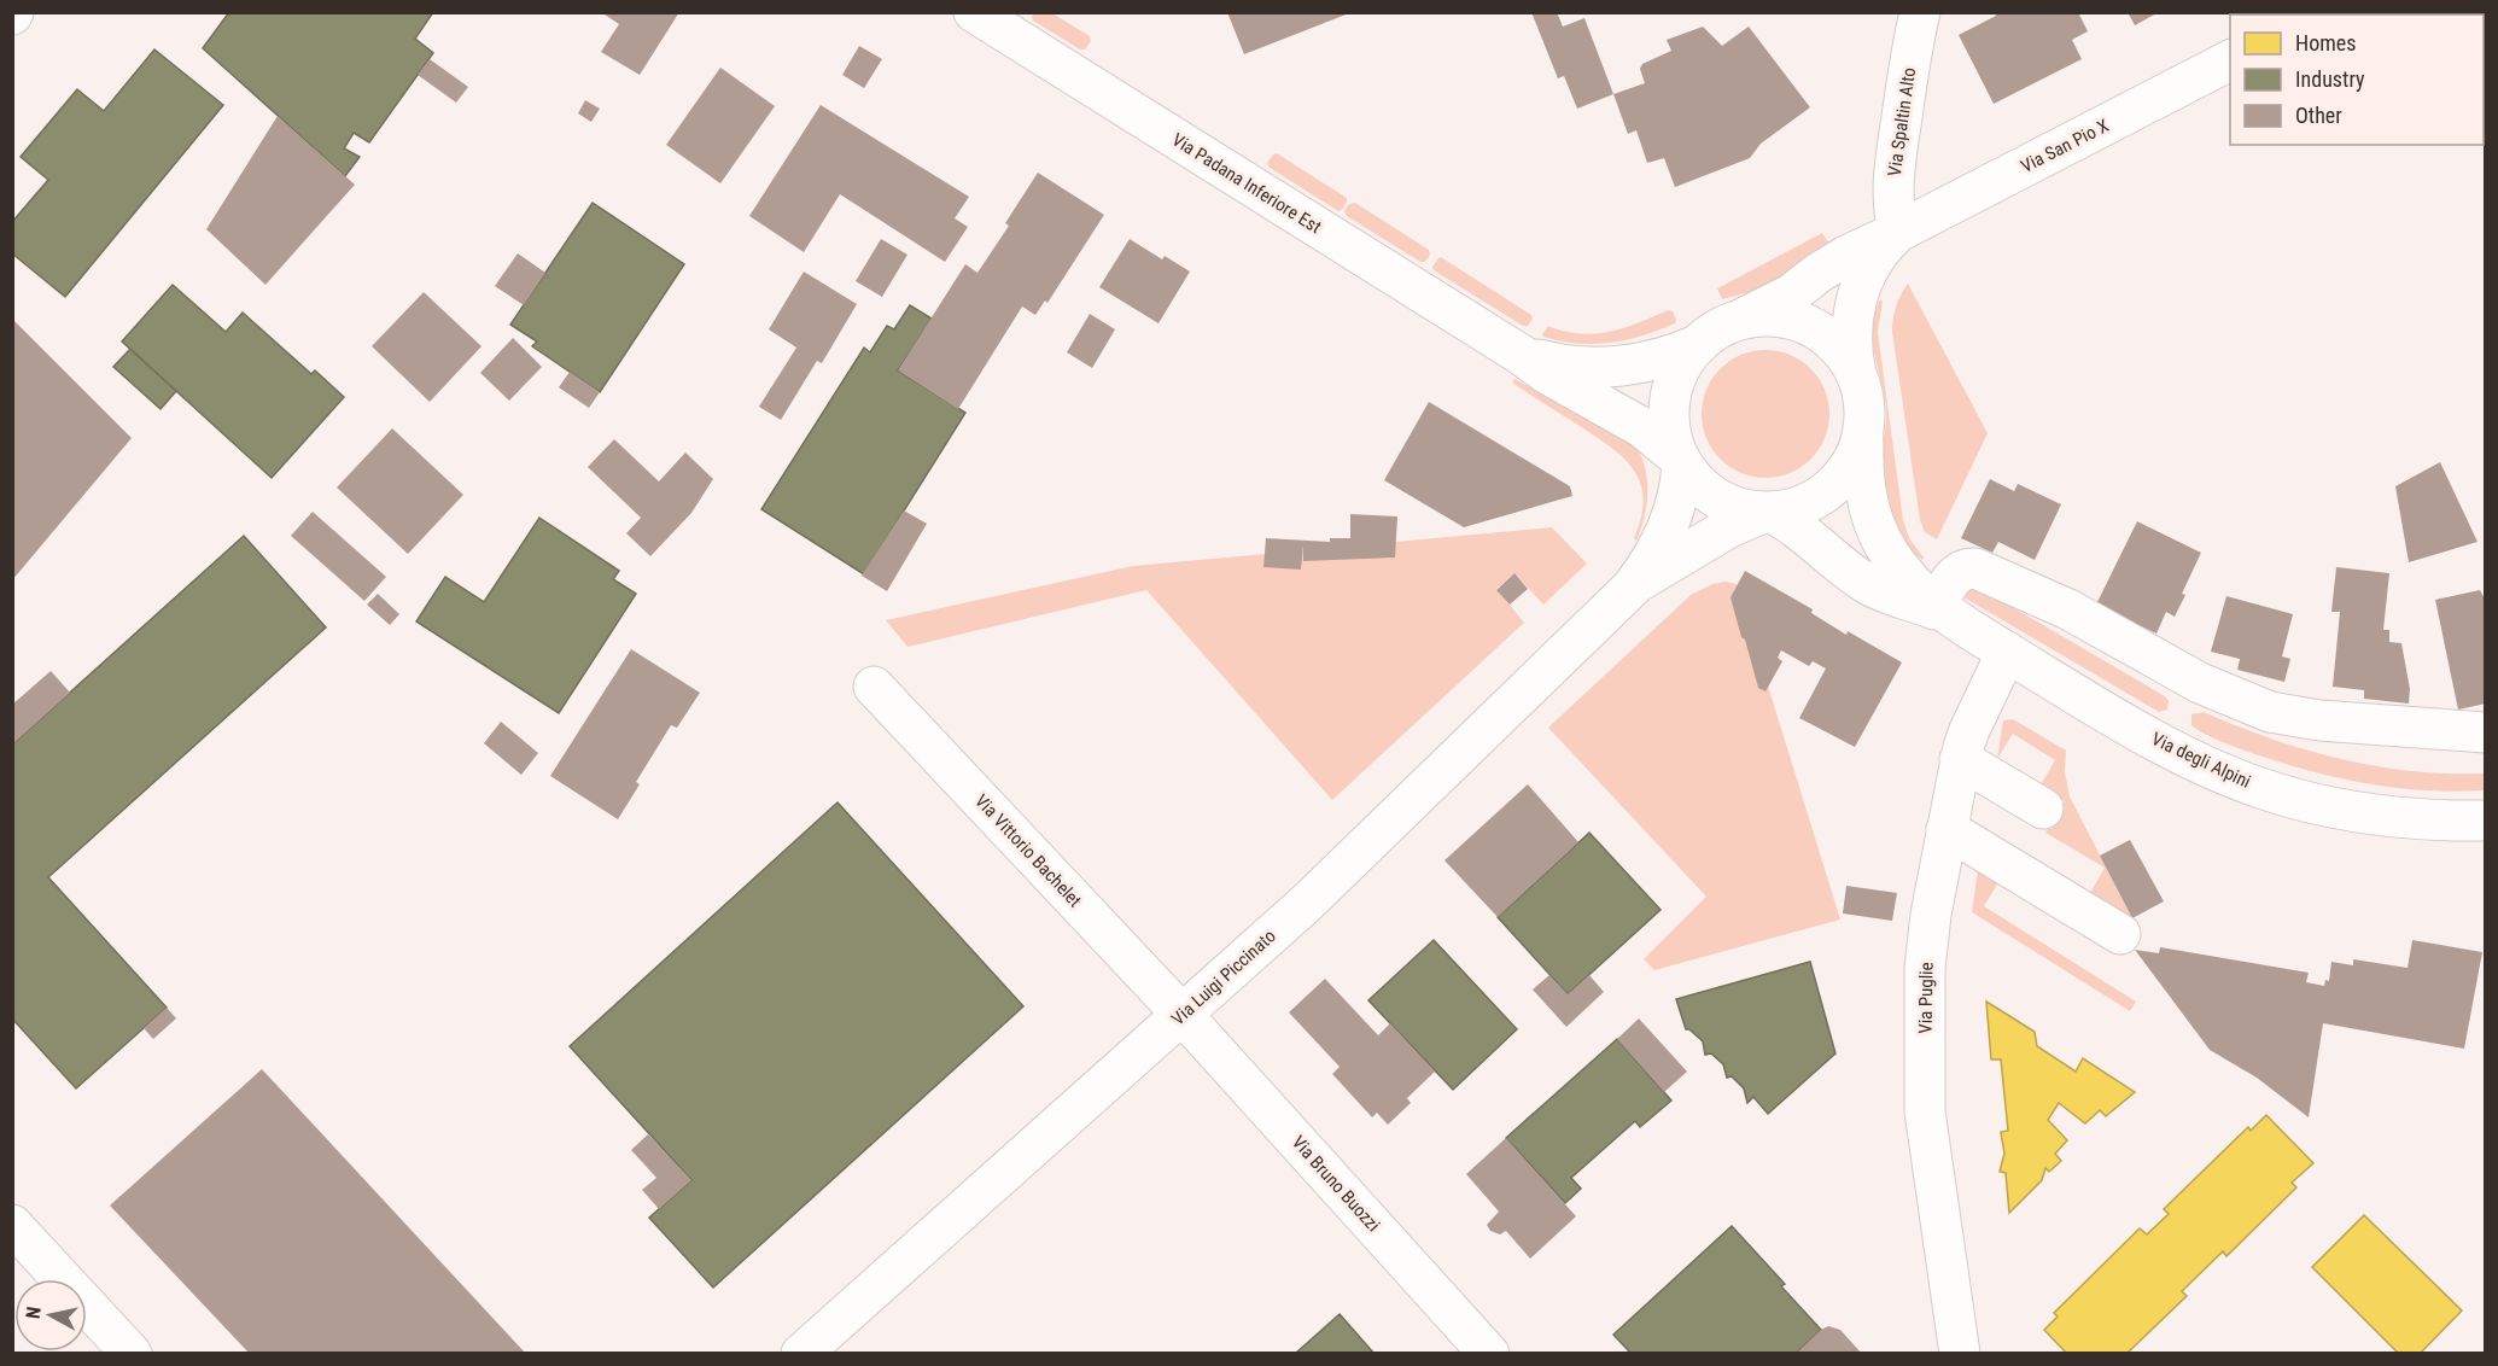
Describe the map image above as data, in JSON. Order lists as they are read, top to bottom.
{
  "streets": {
    "street": [
      "Via Spaltin Alto",
      "Via San Pio X",
      "Via Padana Inferiore Est",
      "Via degli Alpini",
      "Via Vittorio Bachelet",
      "Via Luigi Piccinato",
      "Via Puglie",
      "Via Bruno Buozzi"
    ]
  },
  "crossings": [
    ["Via Spaltin Alto", "Via San Pio X"],
    ["Via San Pio X", "Via Padana Inferiore Est"],
    ["Via San Pio X", "Via degli Alpini"],
    ["Via San Pio X", "Via Luigi Piccinato"],
    ["Via Padana Inferiore Est", "Via degli Alpini"],
    ["Via Padana Inferiore Est", "Via Luigi Piccinato"],
    ["Via degli Alpini", "Via Luigi Piccinato"],
    ["Via degli Alpini", "Via Puglie"],
    ["Via Vittorio Bachelet", "Via Luigi Piccinato"],
    ["Via Vittorio Bachelet", "Via Bruno Buozzi"],
    ["Via Luigi Piccinato", "Via Bruno Buozzi"]
  ],
  "legend": ["Homes", "Industry", "Other"],
  "north": "left"
}
